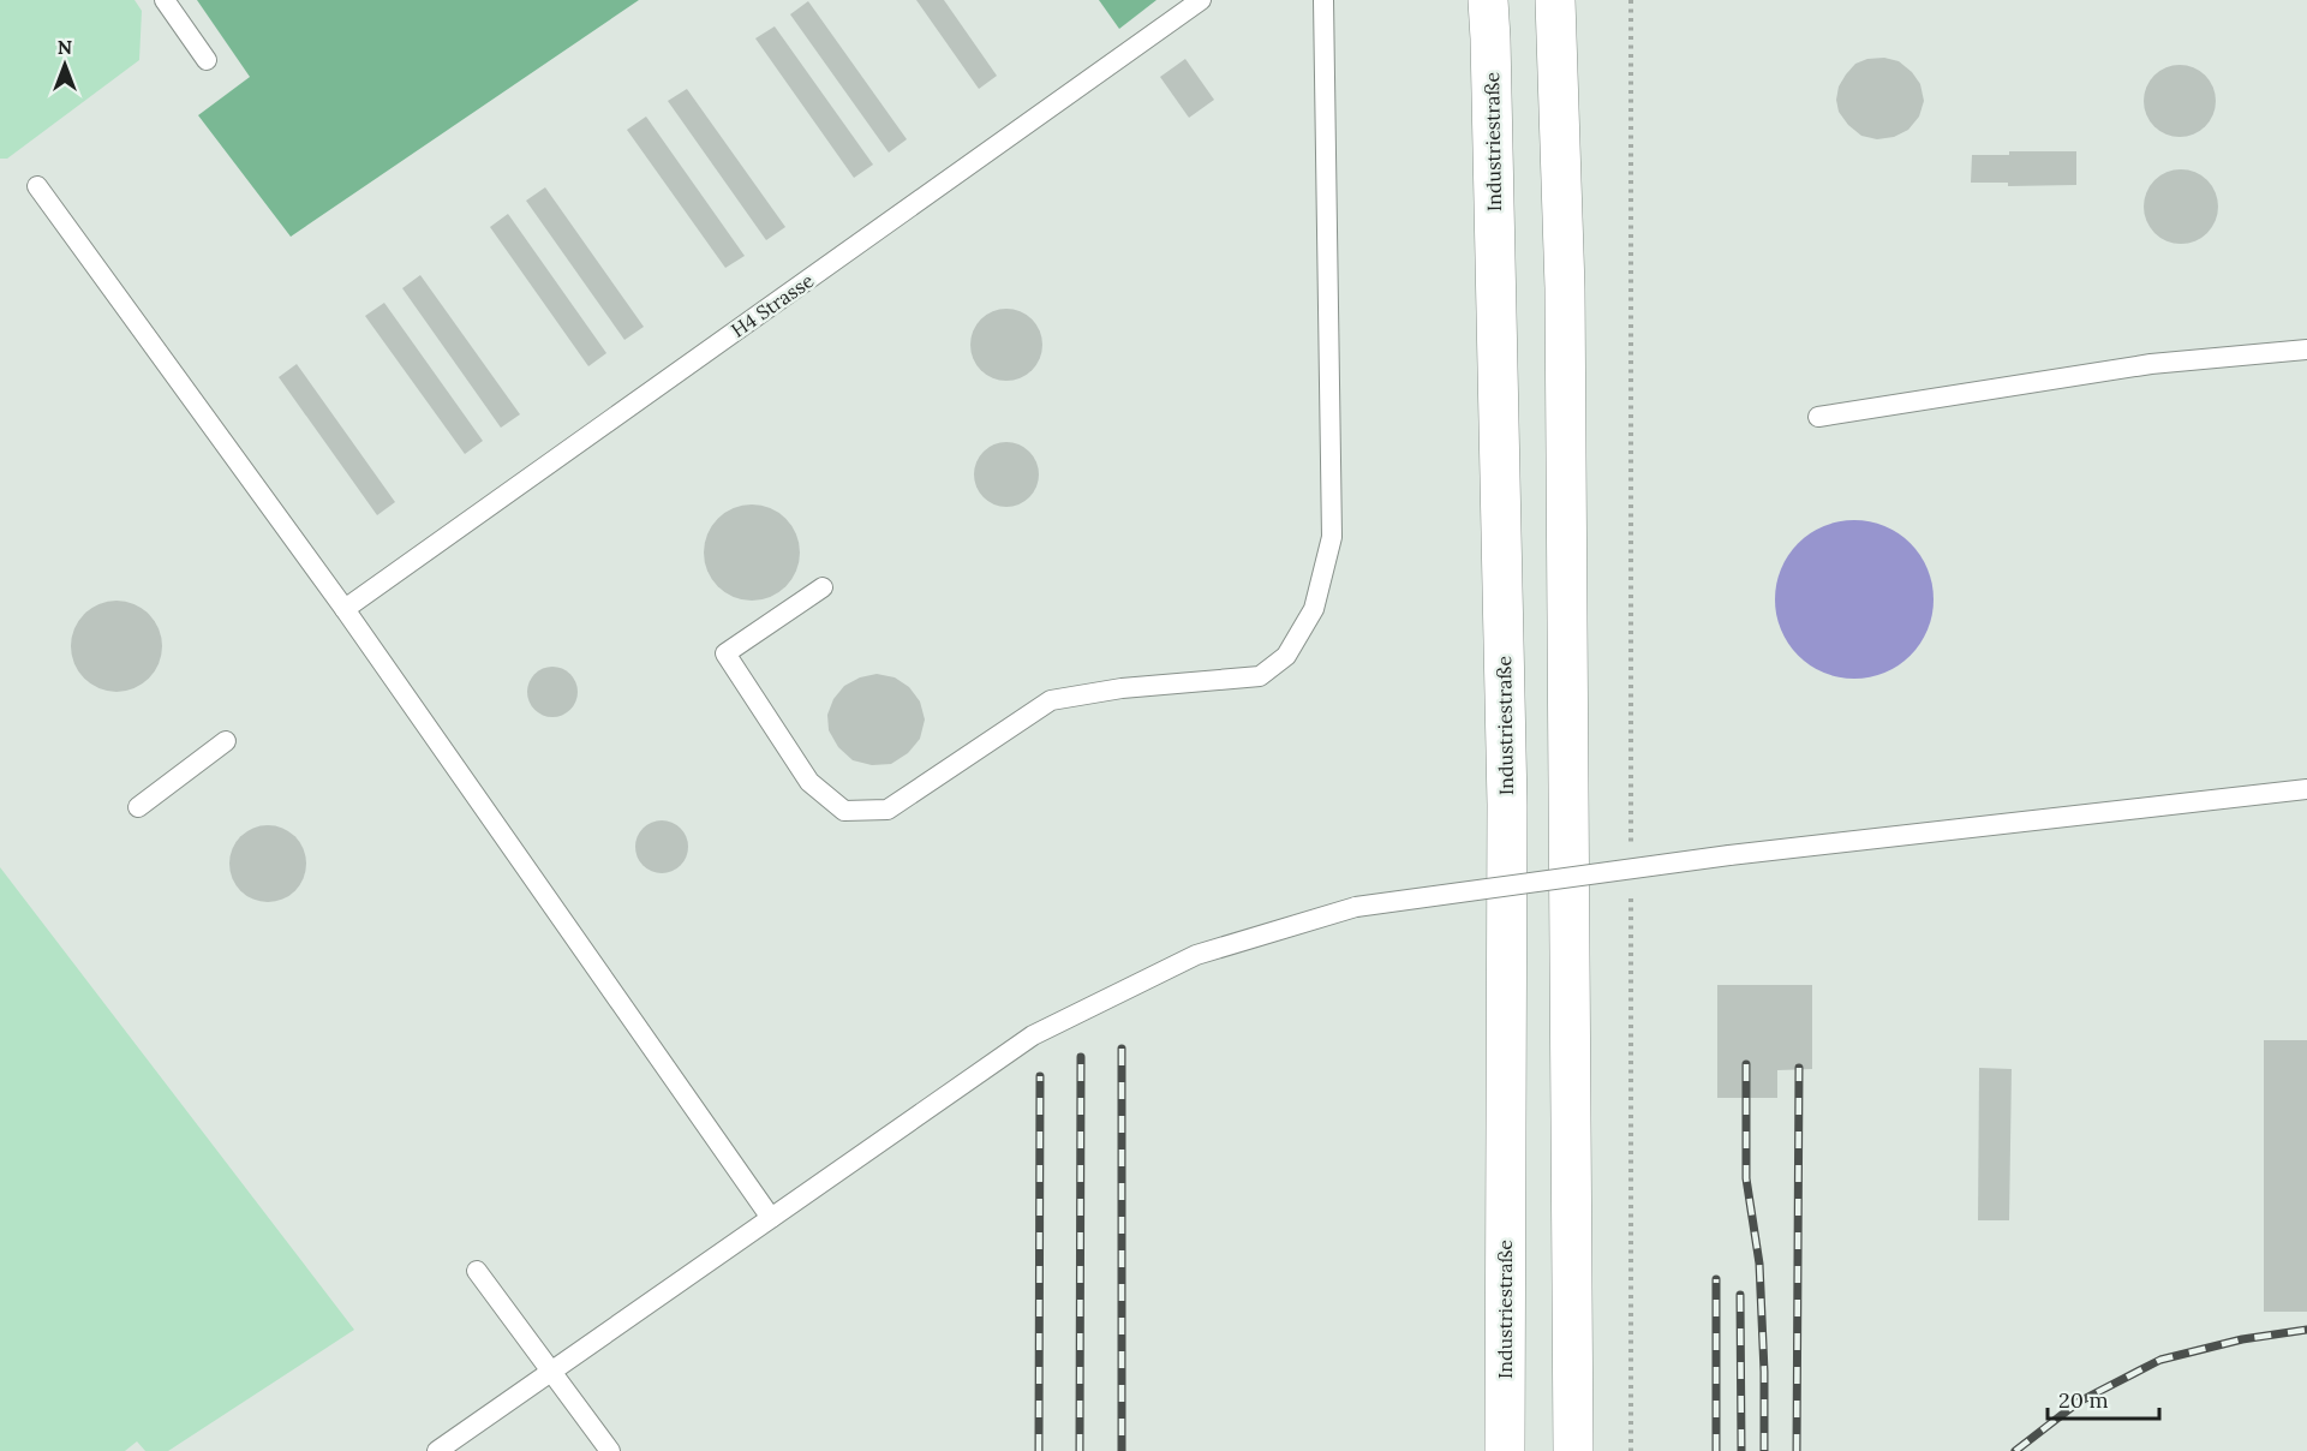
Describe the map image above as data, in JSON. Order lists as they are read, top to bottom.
{
  "streets": {
    "highway": ["Industriestraße"],
    "lane": ["H4 Strasse"]
  },
  "scale_bar": "20 m",
  "north": "top"
}
